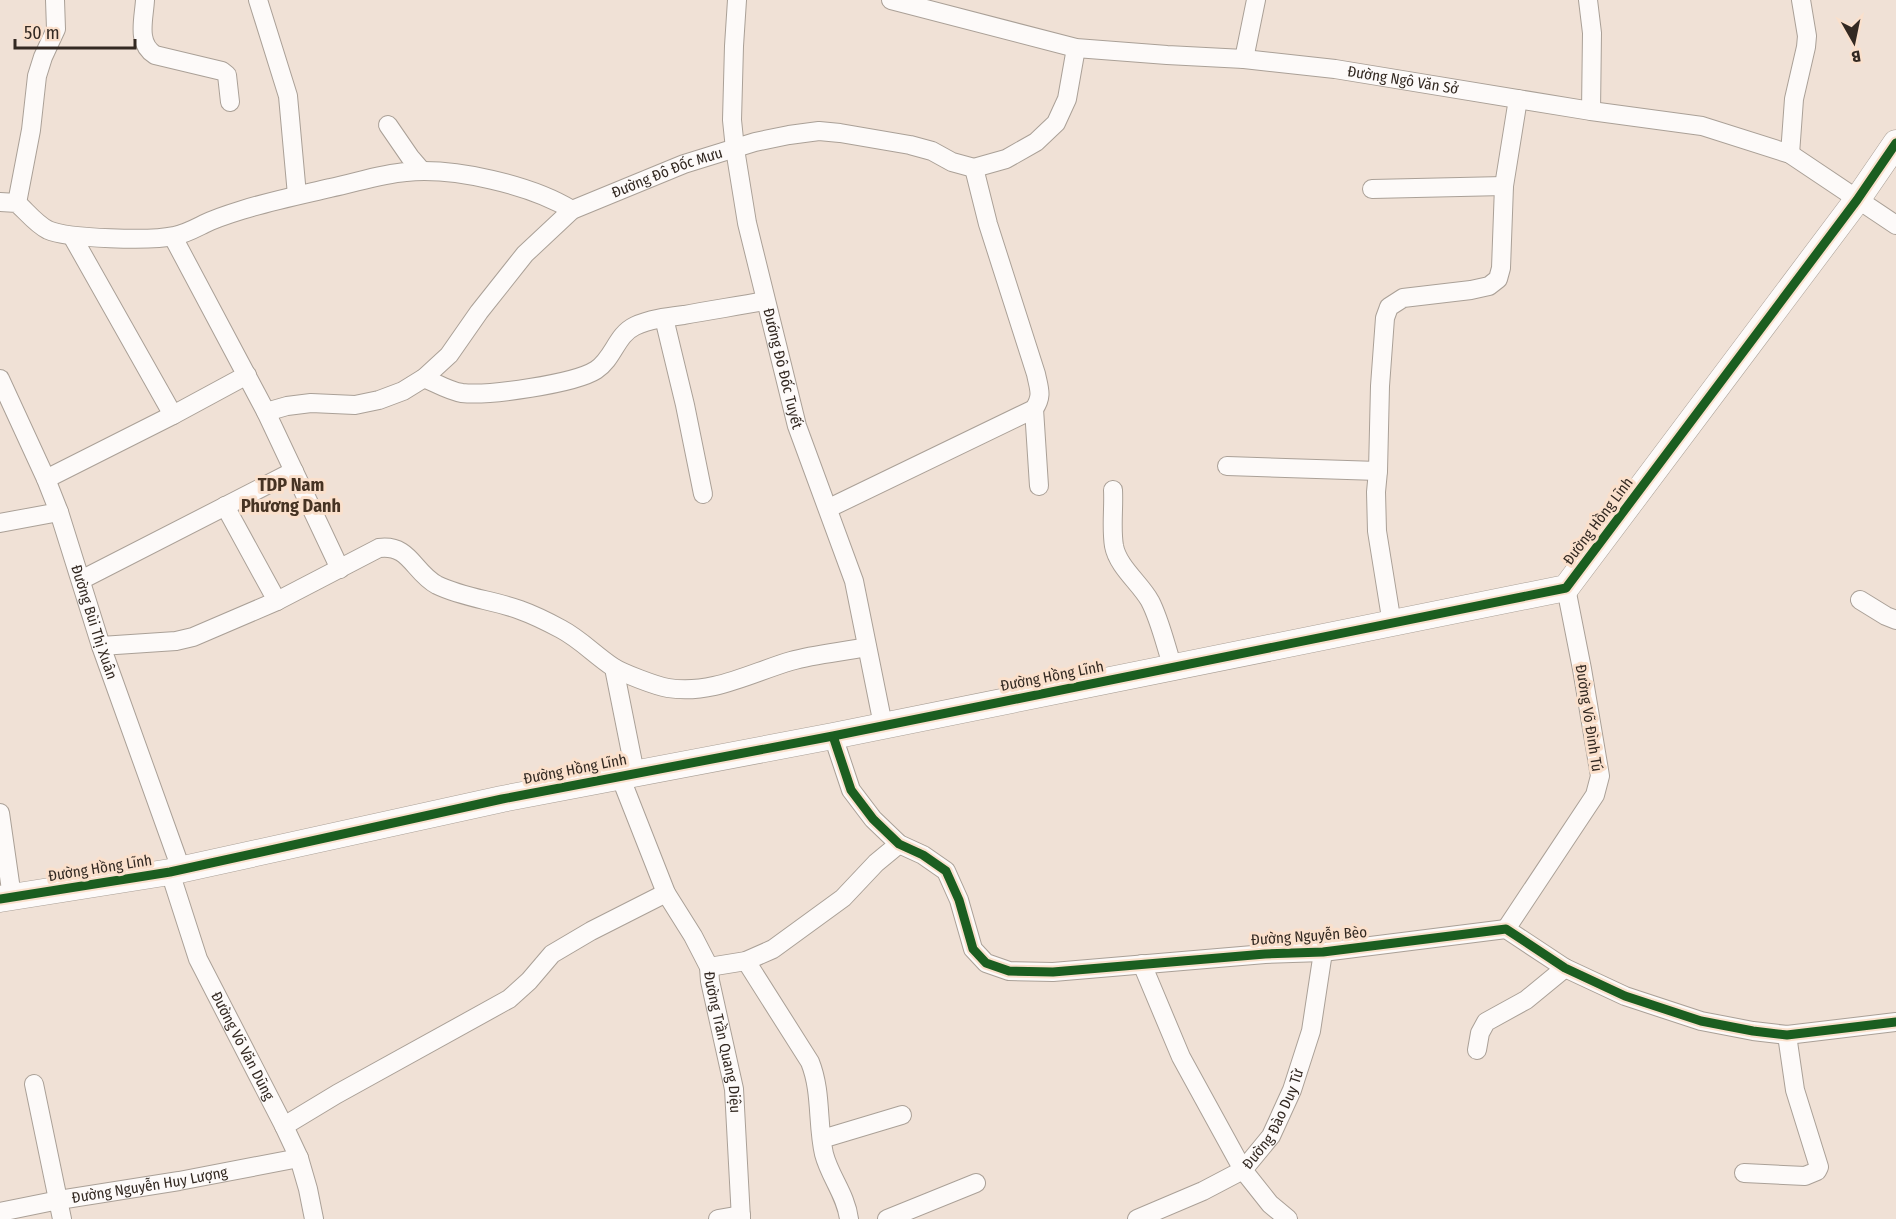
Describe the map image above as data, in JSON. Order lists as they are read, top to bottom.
{
  "streets": {
    "street": [
      "Đường Ngô Văn Sở",
      "Đường Đô Đốc Mưu",
      "Đướng Đô Đốc Tuyết",
      "Đường Hồng Lĩnh",
      "Đường Bùi Thị Xuân",
      "Đường Võ Đình Tú",
      "Đường Nguyễn Bèo",
      "Đường Trần Quang Diệu",
      "Đường Võ Văn Dũng",
      "Đường Đào Duy Từ",
      "Đường Nguyễn Huy Lượng"
    ]
  },
  "crossings": [
    ["Đường Ngô Văn Sở", "Đường Hồng Lĩnh"],
    ["Đường Đô Đốc Mưu", "Đướng Đô Đốc Tuyết"],
    ["Đướng Đô Đốc Tuyết", "Đường Hồng Lĩnh"],
    ["Đường Hồng Lĩnh", "Đường Bùi Thị Xuân"],
    ["Đường Hồng Lĩnh", "Đường Võ Đình Tú"],
    ["Đường Hồng Lĩnh", "Đường Nguyễn Bèo"],
    ["Đường Hồng Lĩnh", "Đường Trần Quang Diệu"],
    ["Đường Hồng Lĩnh", "Đường Võ Văn Dũng"],
    ["Đường Bùi Thị Xuân", "Đường Võ Văn Dũng"],
    ["Đường Võ Đình Tú", "Đường Nguyễn Bèo"],
    ["Đường Nguyễn Bèo", "Đường Đào Duy Từ"],
    ["Đường Võ Văn Dũng", "Đường Nguyễn Huy Lượng"]
  ],
  "districts": ["TDP Nam Phương Danh"],
  "scale_bar": "50 m",
  "north": "bottom"
}
